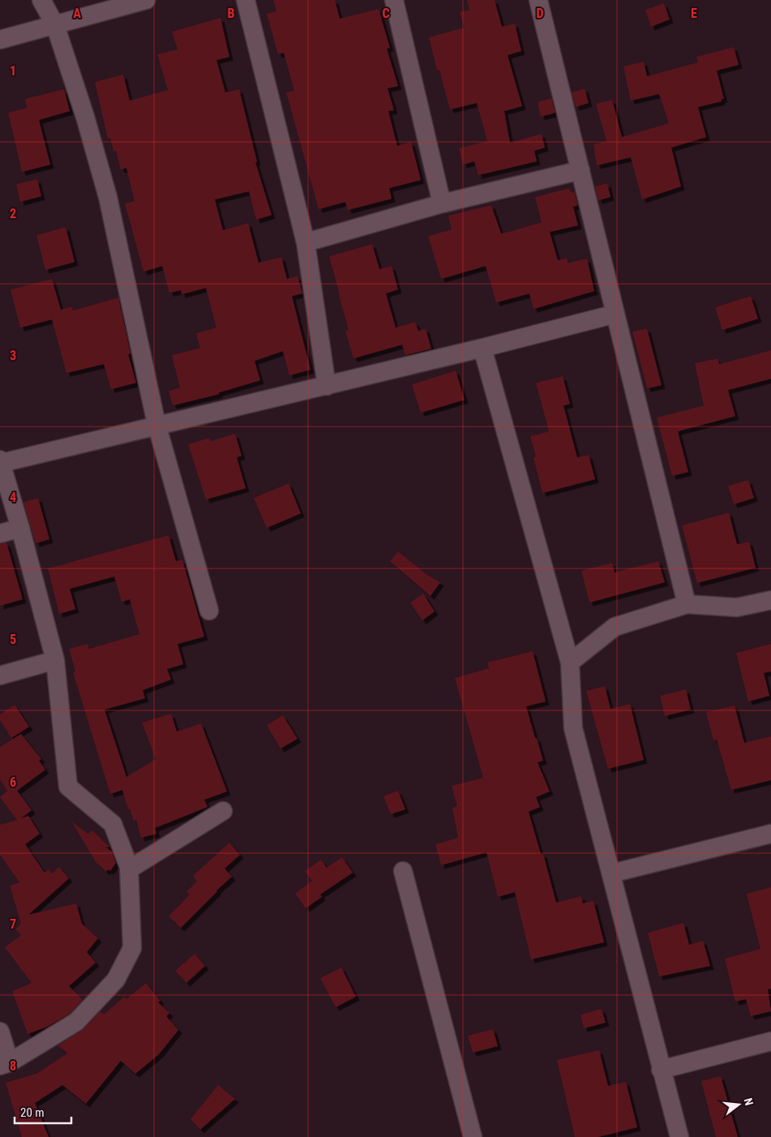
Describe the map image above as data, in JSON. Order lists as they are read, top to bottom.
{
  "scale_bar": "20 m",
  "north": "right",
  "grid": {
    "columns": [
      "A",
      "B",
      "C",
      "D",
      "E"
    ],
    "rows": [
      "1",
      "2",
      "3",
      "4",
      "5",
      "6",
      "7",
      "8"
    ]
  }
}
